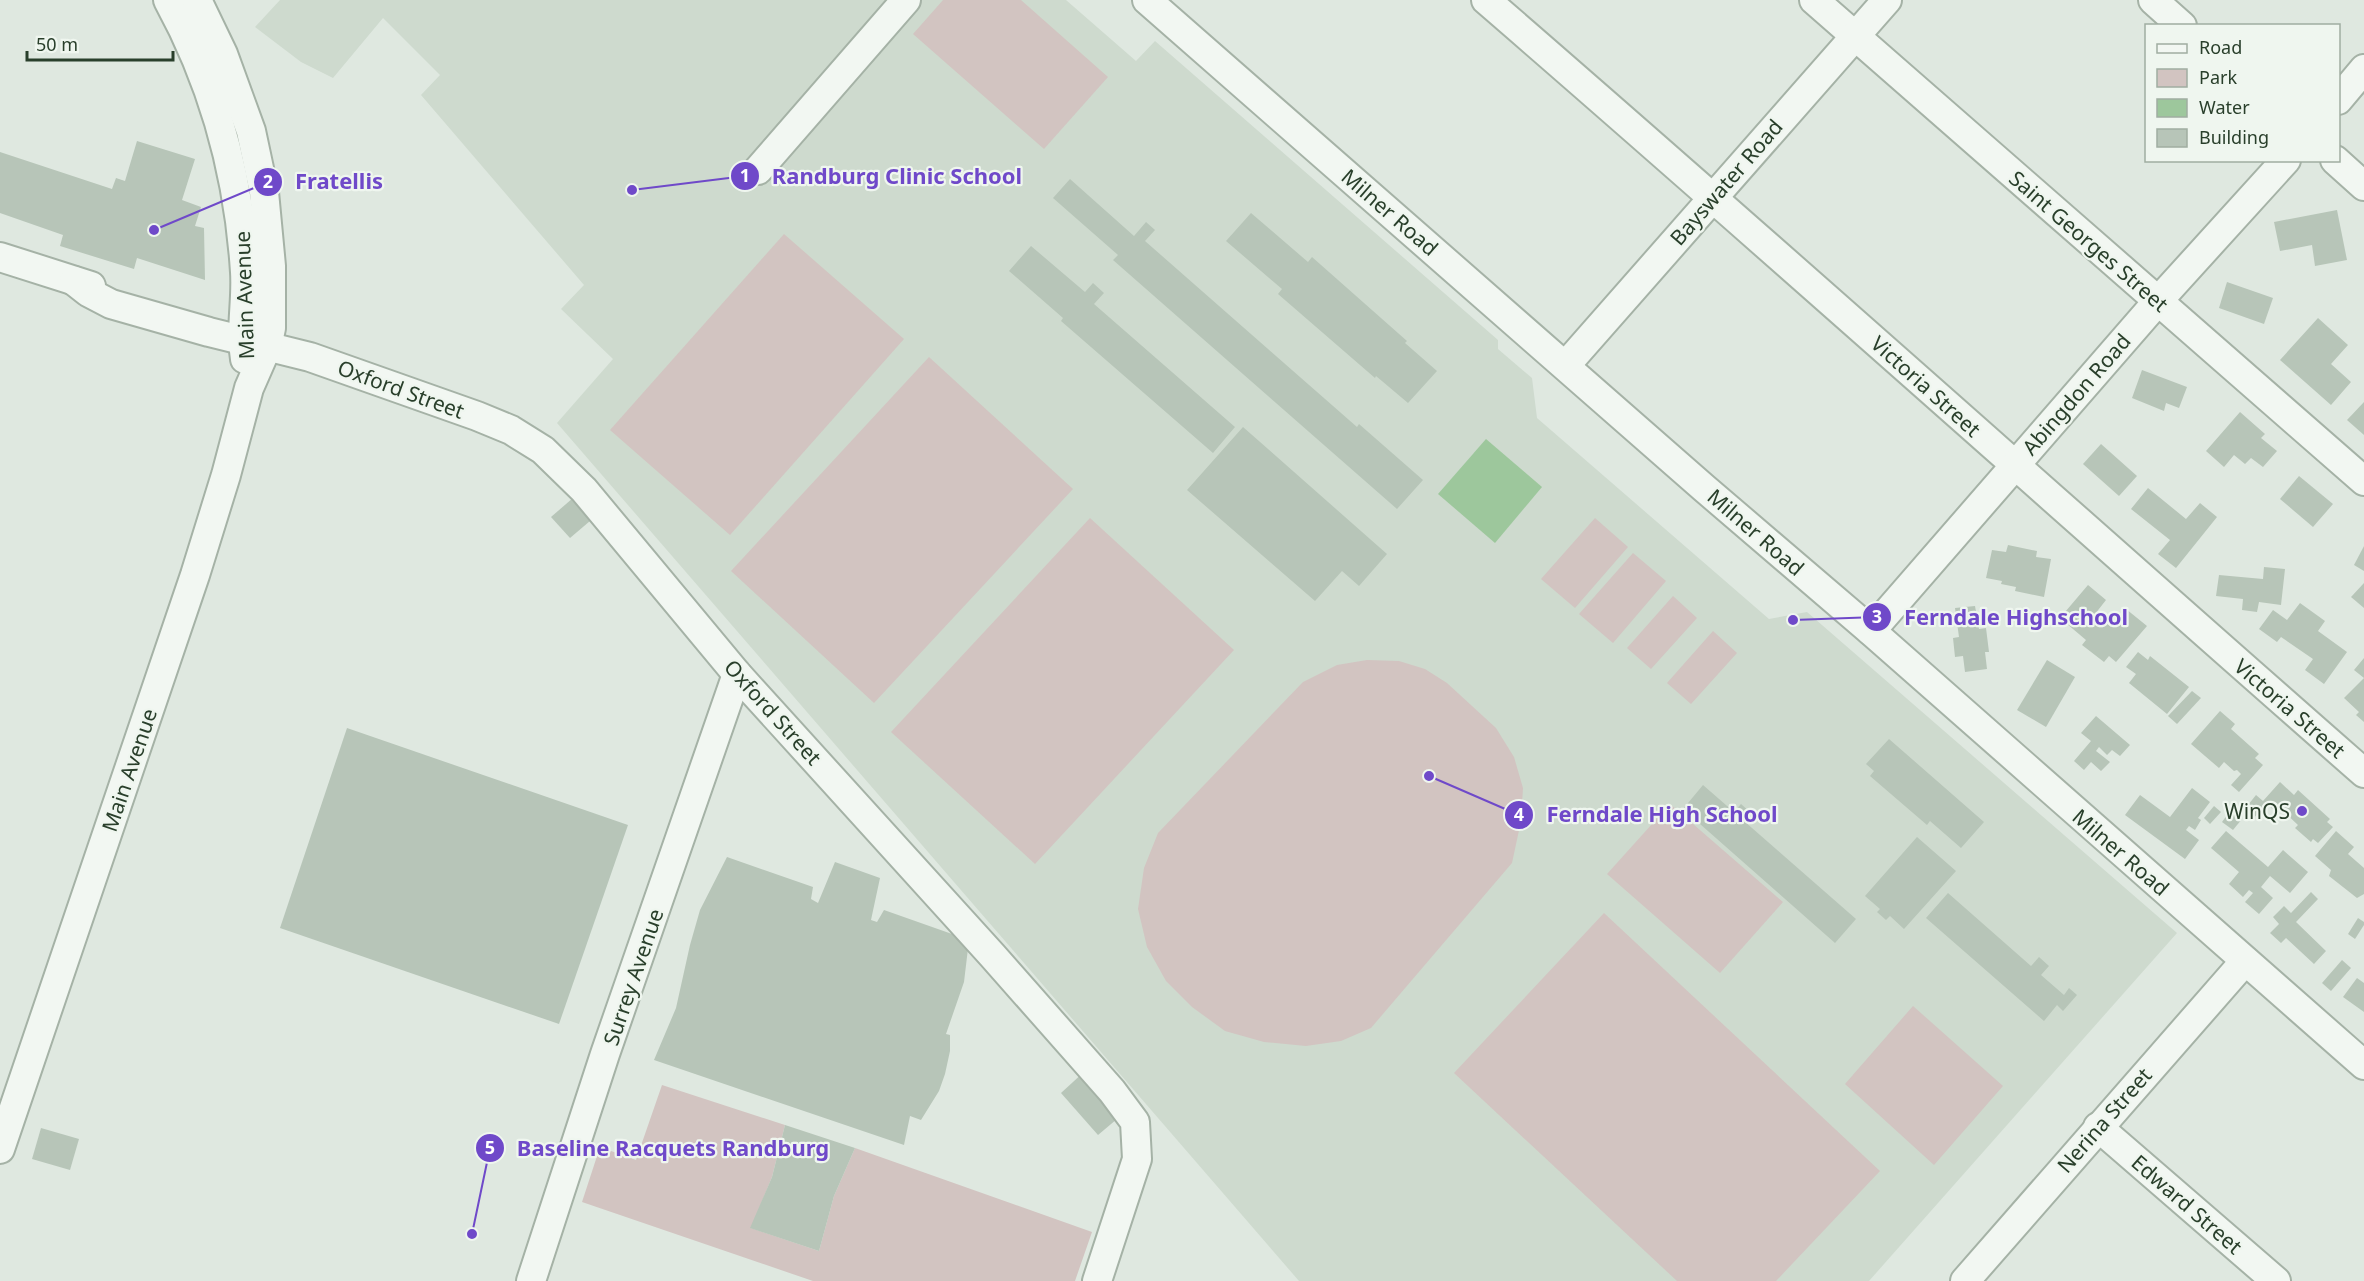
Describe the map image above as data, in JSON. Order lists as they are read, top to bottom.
{
  "streets": {
    "street": [
      "Bayswater Road",
      "Milner Road",
      "Saint Georges Street",
      "Main Avenue",
      "Victoria Street",
      "Oxford Street",
      "Abingdon Road",
      "Surrey Avenue",
      "Nerina Street",
      "Edward Street"
    ]
  },
  "crossings": [
    ["Bayswater Road", "Milner Road"],
    ["Bayswater Road", "Saint Georges Street"],
    ["Bayswater Road", "Victoria Street"],
    ["Milner Road", "Abingdon Road"],
    ["Milner Road", "Nerina Street"],
    ["Saint Georges Street", "Abingdon Road"],
    ["Main Avenue", "Oxford Street"],
    ["Victoria Street", "Abingdon Road"],
    ["Oxford Street", "Surrey Avenue"],
    ["Nerina Street", "Edward Street"]
  ],
  "places": [
    "Randburg Clinic School",
    "Fratellis",
    "Ferndale Highschool",
    "Ferndale High School",
    "WinQS",
    "Baseline Racquets Randburg"
  ],
  "legend": [
    "Road",
    "Park",
    "Water",
    "Building"
  ],
  "scale_bar": "50 m"
}
